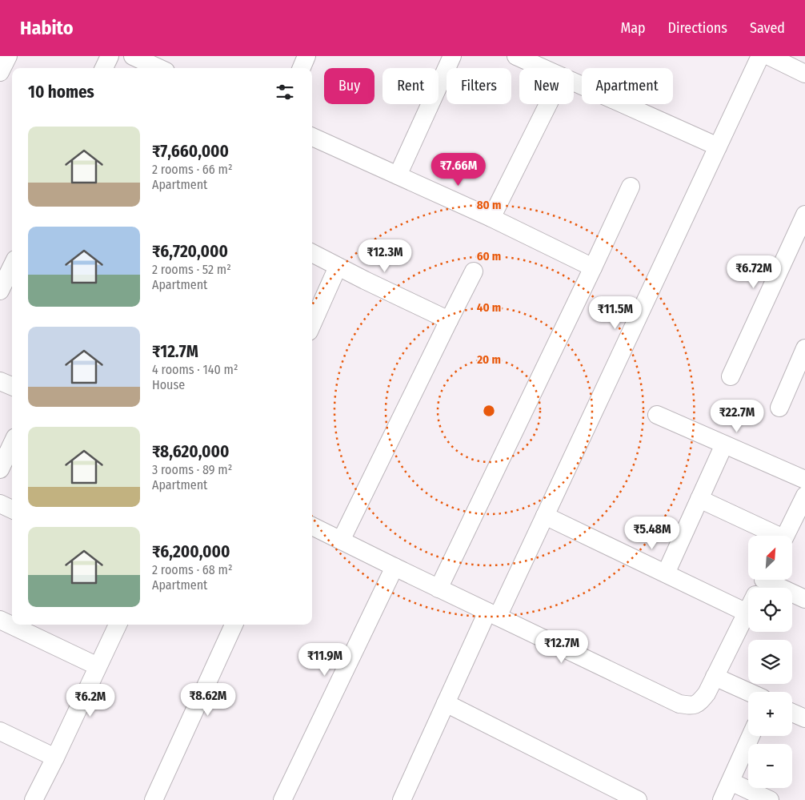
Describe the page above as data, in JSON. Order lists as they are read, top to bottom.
{
  "north": "top right",
  "page": {
    "header": "Habito",
    "nav": ["Map", "Directions", "Saved"],
    "chip": [
      "Buy",
      "Rent",
      "Filters",
      "New",
      "Apartment"
    ],
    "heading": "10 homes",
    "list": [
      {
        "name": "₹7,660,000",
        "note": "2 rooms · 66 m² · Apartment"
      },
      {
        "name": "₹6,720,000",
        "note": "2 rooms · 52 m² · Apartment"
      },
      {
        "name": "₹12.7M",
        "note": "4 rooms · 140 m² · House"
      },
      {
        "name": "₹8,620,000",
        "note": "3 rooms · 89 m² · Apartment"
      },
      {
        "name": "₹6,200,000",
        "note": "2 rooms · 68 m² · Apartment"
      }
    ],
    "price": [
      "₹7.66M",
      "₹12.3M",
      "₹6.72M",
      "₹11.5M",
      "₹22.7M",
      "₹5.48M",
      "₹12.7M",
      "₹11.9M",
      "₹8.62M",
      "₹6.2M"
    ],
    "map_buttons": ["+", "−"]
  },
  "rings": [
    "80 m",
    "60 m",
    "40 m",
    "20 m"
  ]
}
